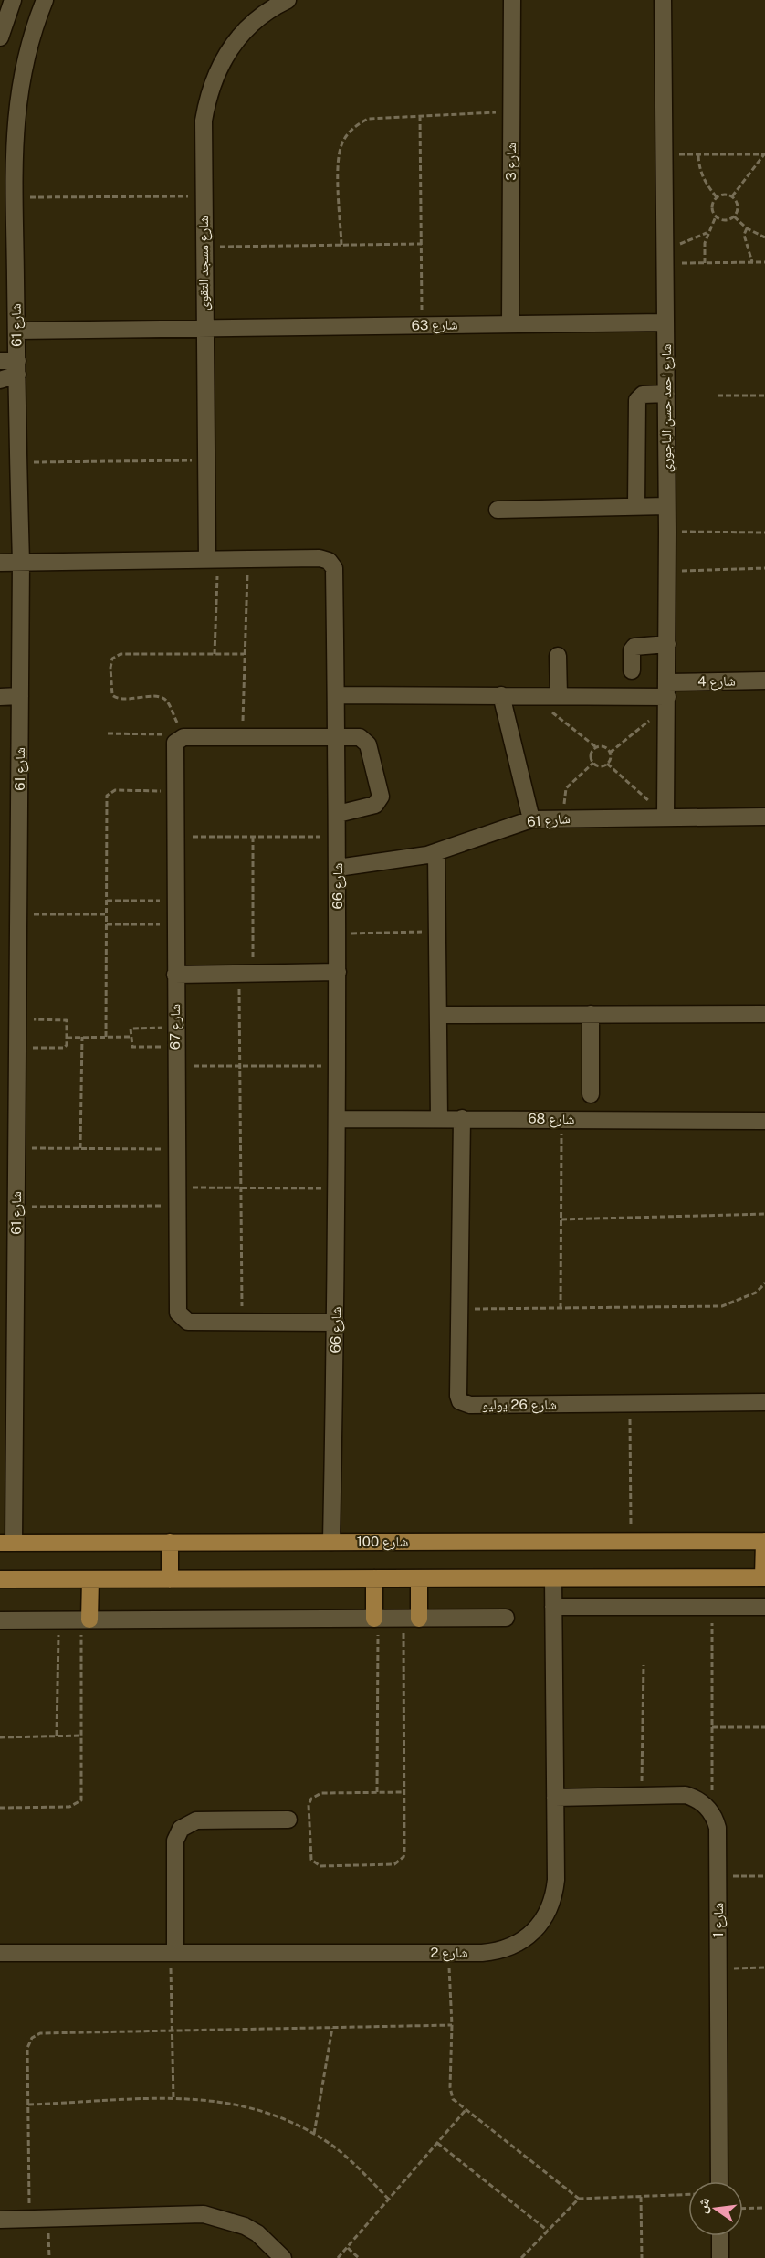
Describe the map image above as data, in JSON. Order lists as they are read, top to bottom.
{
  "streets": {
    "main road": ["شارع 100"],
    "street": [
      "شارع 3",
      "شارع مسجد التقوى",
      "شارع 61",
      "شارع 63",
      "شارع احمد حسن الباجوري",
      "شارع 4",
      "شارع 66",
      "شارع 67",
      "شارع 68",
      "شارع 26 يوليو",
      "شارع 1",
      "شارع 2"
    ]
  },
  "crossings": [
    ["شارع 3", "شارع 63"],
    ["شارع مسجد التقوى", "شارع 63"],
    ["شارع مسجد التقوى", "شارع 66"],
    ["شارع 61", "شارع 63"],
    ["شارع 61", "شارع احمد حسن الباجوري"],
    ["شارع 61", "شارع 66"],
    ["شارع 61", "شارع 100"],
    ["شارع 63", "شارع احمد حسن الباجوري"],
    ["شارع احمد حسن الباجوري", "شارع 4"],
    ["شارع 4", "شارع 66"],
    ["شارع 66", "شارع 67"],
    ["شارع 66", "شارع 68"],
    ["شارع 66", "شارع 100"],
    ["شارع 68", "شارع 26 يوليو"]
  ],
  "north": "left"
}
